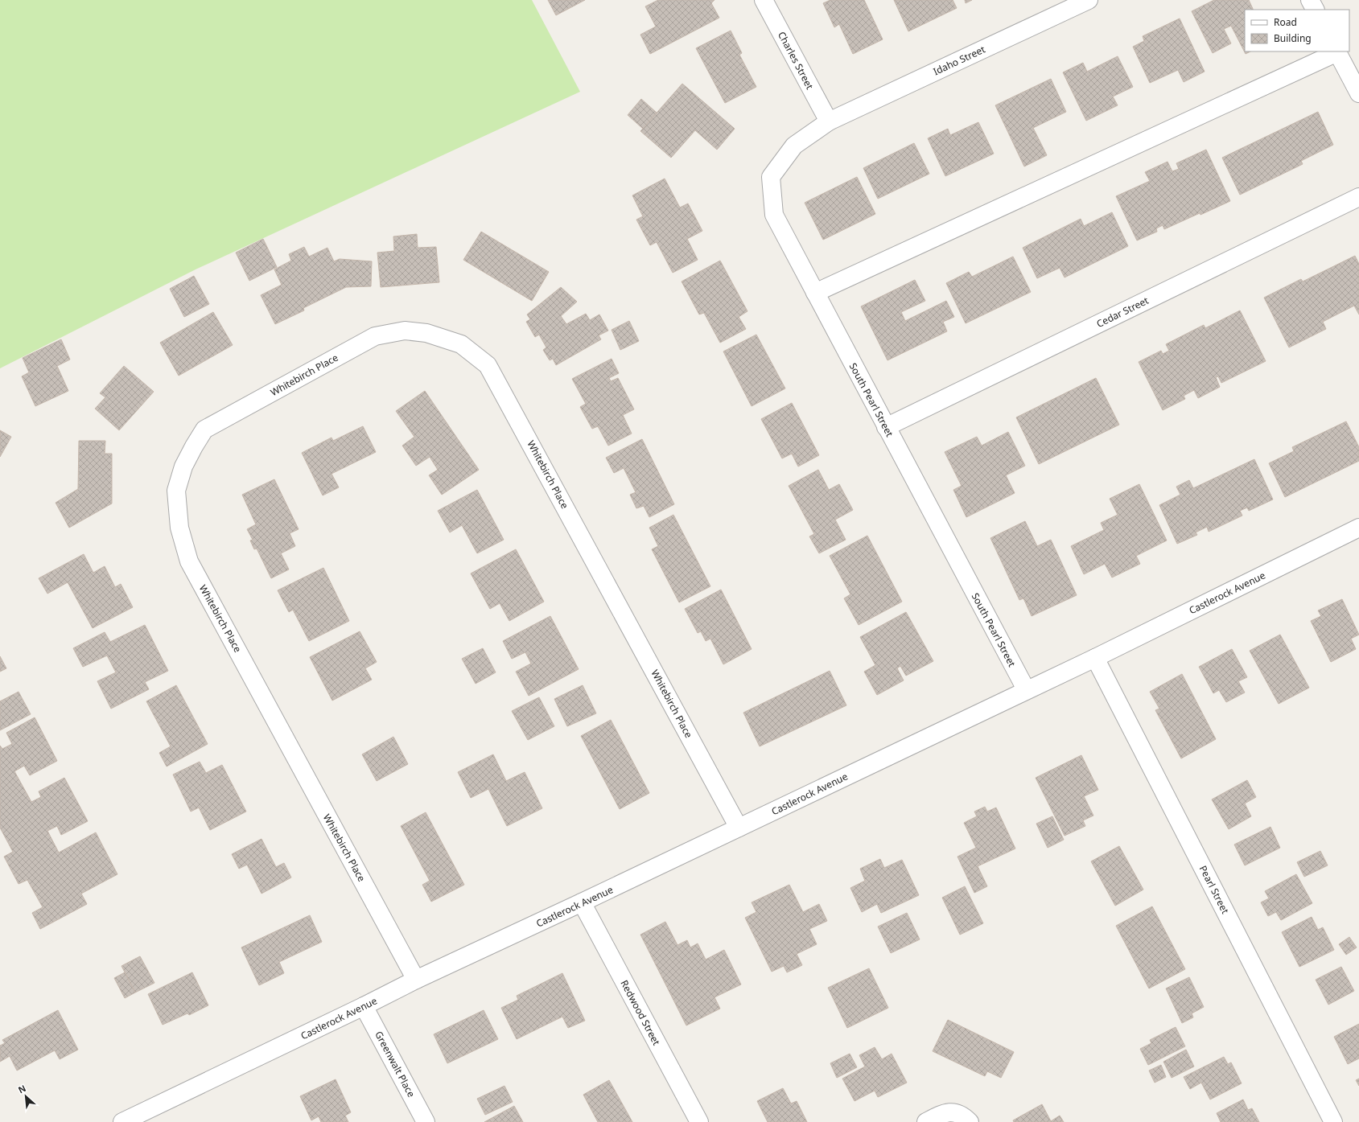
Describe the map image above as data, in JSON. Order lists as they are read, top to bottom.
{
  "streets": {
    "street": [
      "Charles Street",
      "Idaho Street",
      "Cedar Street",
      "Whitebirch Place",
      "South Pearl Street",
      "Castlerock Avenue",
      "Pearl Street",
      "Redwood Street",
      "Greenwalt Place"
    ]
  },
  "crossings": [
    ["Charles Street", "Idaho Street"],
    ["Charles Street", "South Pearl Street"],
    ["Idaho Street", "South Pearl Street"],
    ["Cedar Street", "South Pearl Street"],
    ["Whitebirch Place", "Castlerock Avenue"],
    ["South Pearl Street", "Castlerock Avenue"],
    ["Castlerock Avenue", "Pearl Street"],
    ["Castlerock Avenue", "Redwood Street"],
    ["Castlerock Avenue", "Greenwalt Place"]
  ],
  "legend": ["Road", "Building"],
  "north": "top left"
}
